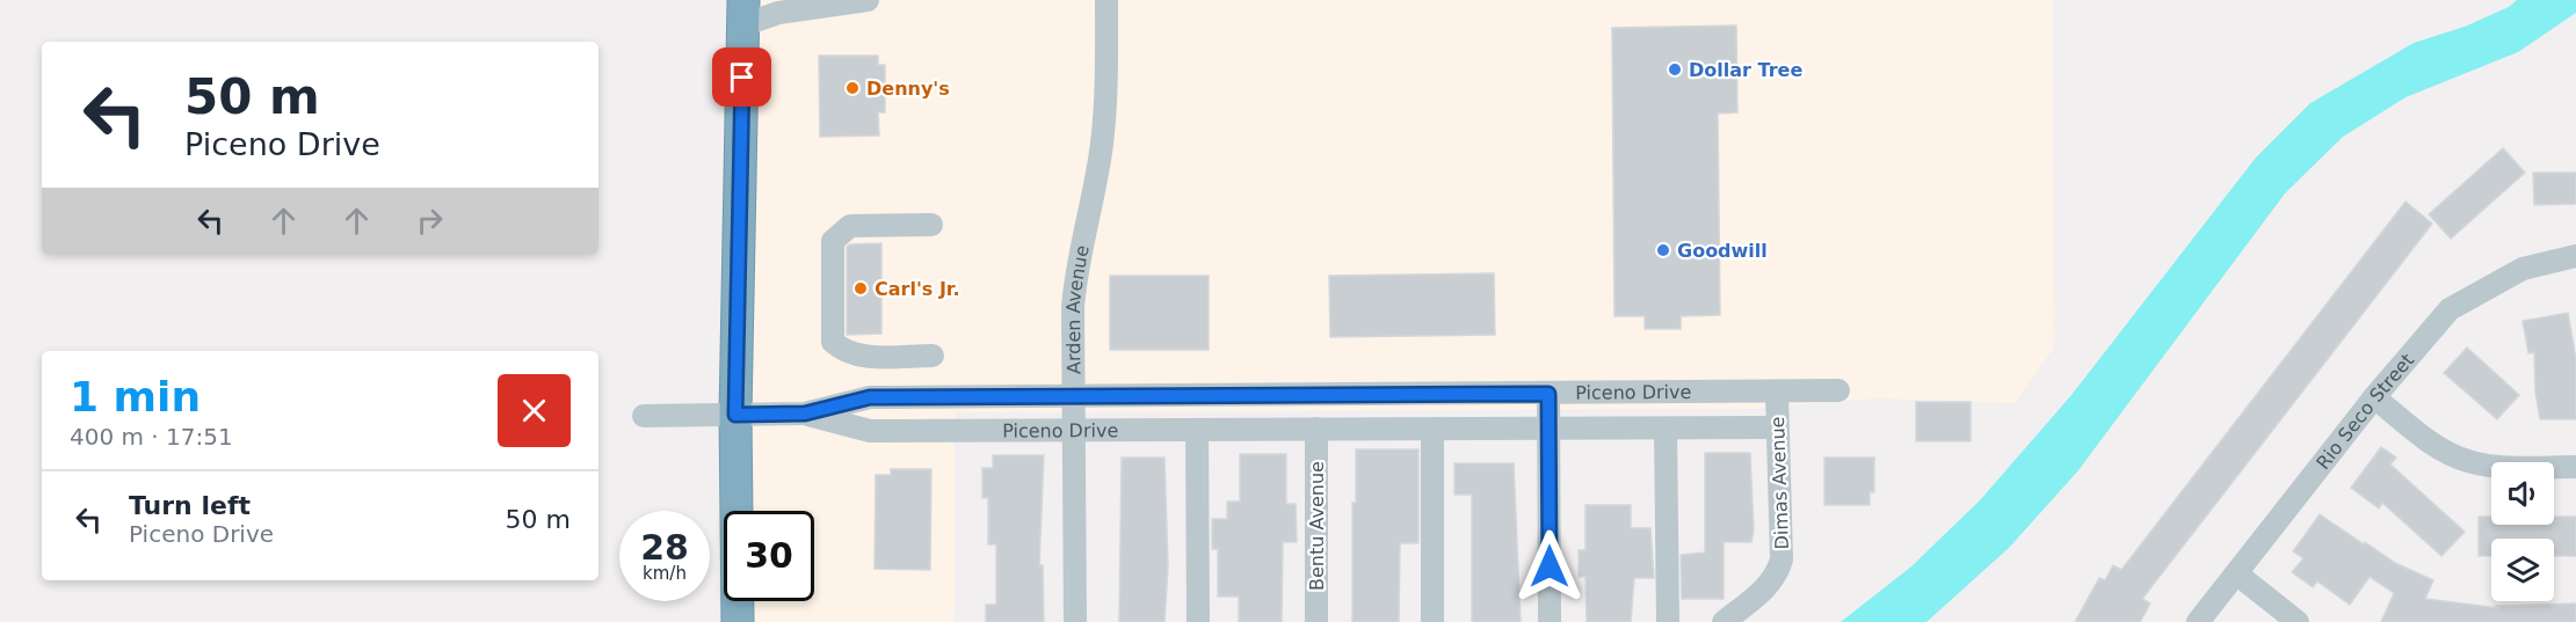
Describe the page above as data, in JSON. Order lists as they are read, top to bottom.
{
  "streets": {
    "street": [
      "Arden Avenue",
      "Piceno Drive",
      "Rio Seco Street",
      "Dimas Avenue",
      "Bentu Avenue"
    ]
  },
  "crossings": [
    ["Arden Avenue", "Piceno Drive"],
    ["Piceno Drive", "Dimas Avenue"],
    ["Piceno Drive", "Bentu Avenue"]
  ],
  "places": [
    "Dollar Tree",
    "Denny's",
    "Goodwill",
    "Carl's Jr."
  ],
  "page": {
    "turn": ["50 m", "Piceno Drive"],
    "heading": ["1 min", "400 m · 17:51"],
    "list": [
      {
        "name": "Turn left",
        "note": "Piceno Drive",
        "value": "50 m"
      }
    ],
    "speed": "28 km/h",
    "limit": "30"
  }
}
